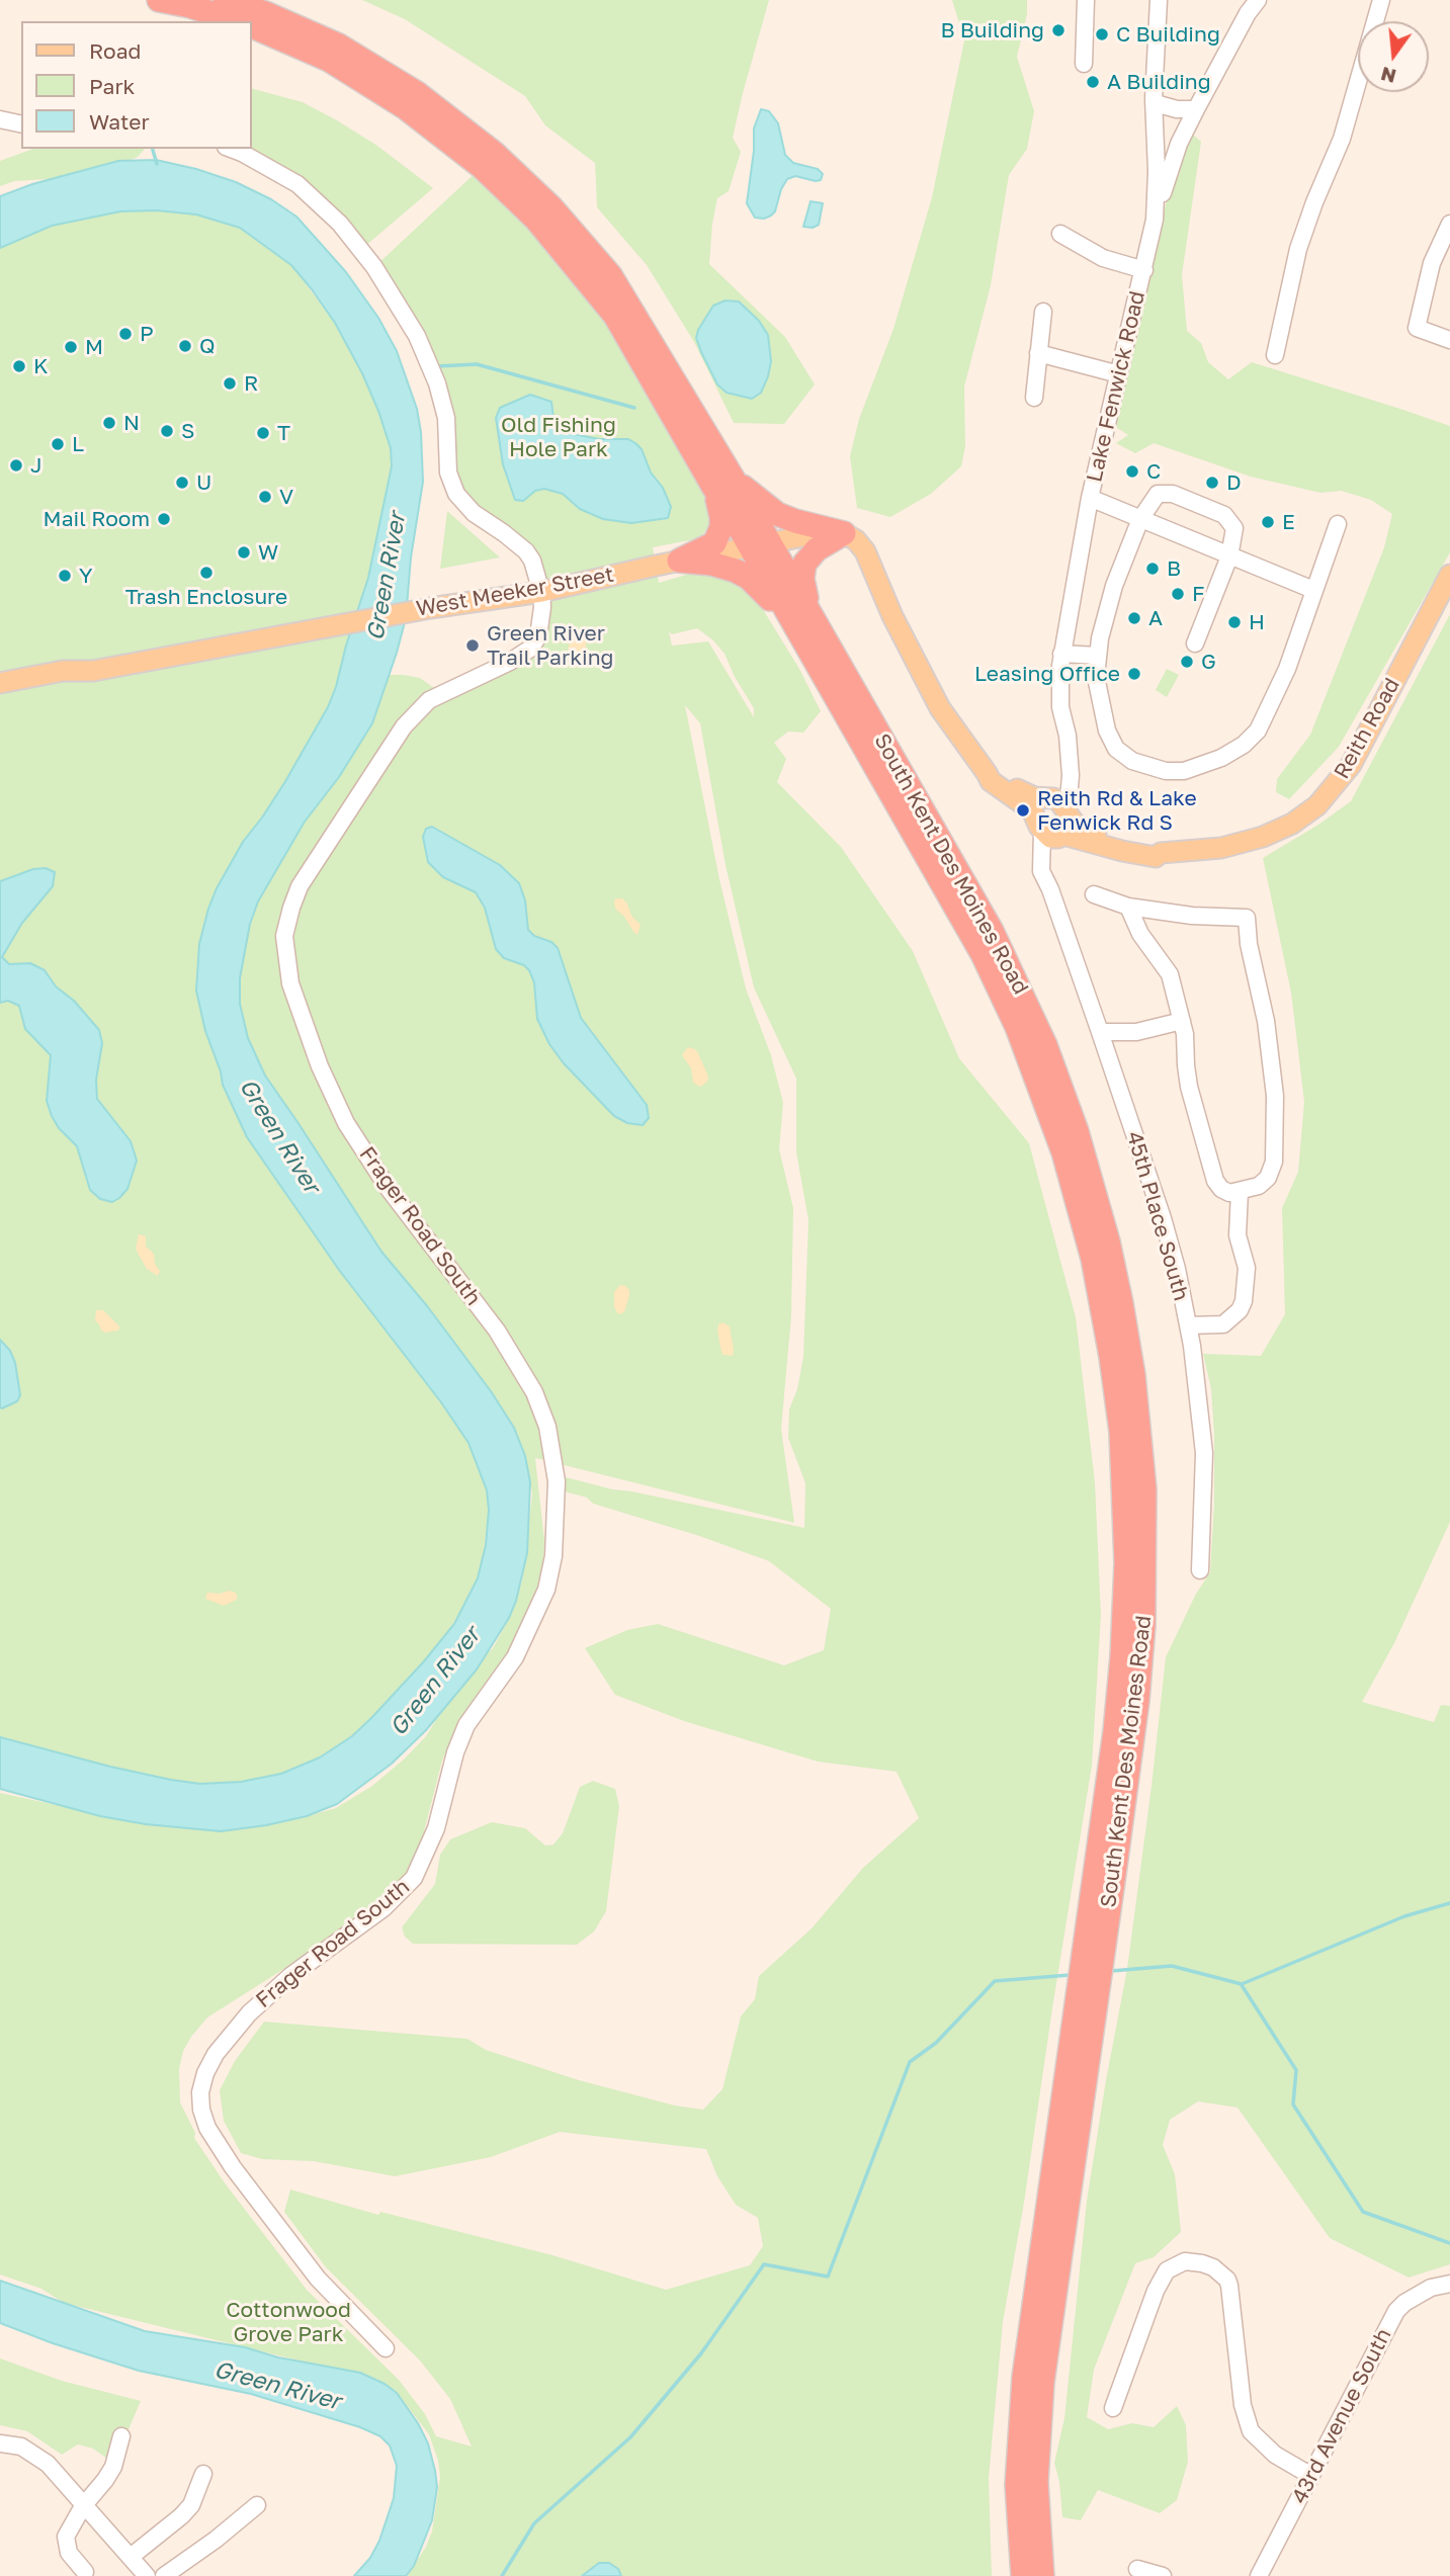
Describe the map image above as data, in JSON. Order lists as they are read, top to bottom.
{
  "streets": {
    "highway": ["South Kent Des Moines Road"],
    "main road": ["West Meeker Street", "Reith Road"],
    "street": [
      "Lake Fenwick Road",
      "45th Place South",
      "Frager Road South",
      "43rd Avenue South"
    ]
  },
  "crossings": [
    ["Lake Fenwick Road", "Reith Road"],
    ["Lake Fenwick Road", "45th Place South"],
    ["West Meeker Street", "South Kent Des Moines Road"],
    ["West Meeker Street", "Frager Road South"],
    ["Reith Road", "45th Place South"]
  ],
  "water": ["Green River"],
  "parks": ["Old Fishing Hole Park", "Cottonwood Grove Park"],
  "places": [
    "B Building",
    "C Building",
    "A Building",
    "P",
    "Q",
    "M",
    "K",
    "R",
    "N",
    "S",
    "T",
    "L",
    "J",
    "C",
    "U",
    "D",
    "V",
    "Mail Room",
    "E",
    "W",
    "B",
    "Trash Enclosure",
    "Y",
    "F",
    "A",
    "H",
    "Green River Trail Parking",
    "G",
    "Leasing Office",
    "Reith Rd & Lake Fenwick Rd S"
  ],
  "legend": ["Road", "Park", "Water"],
  "north": "bottom"
}
